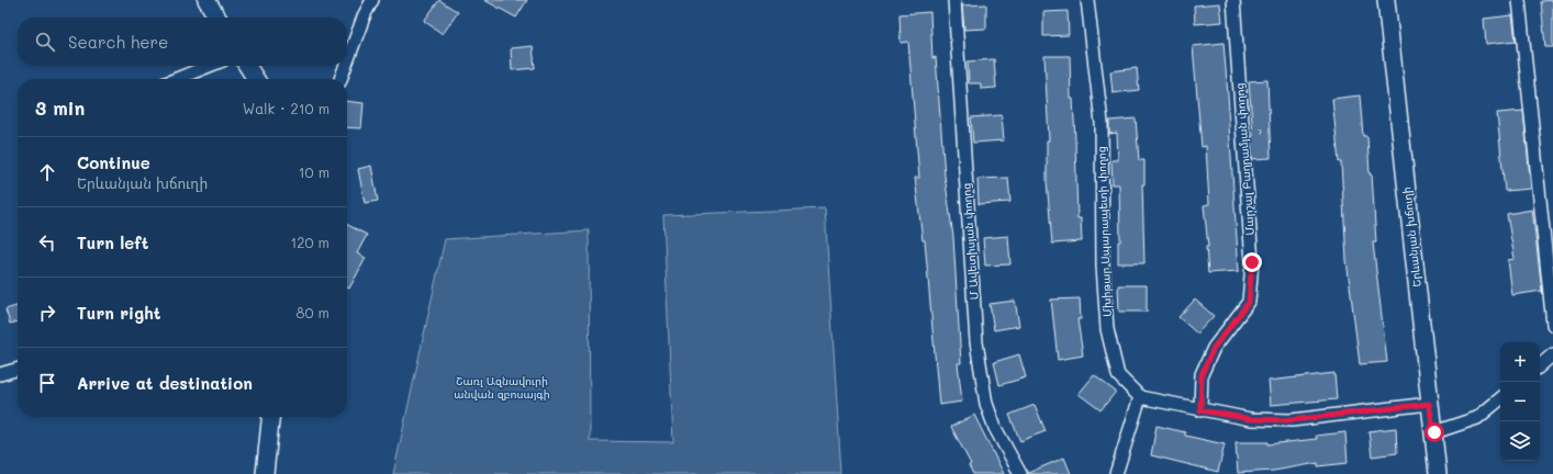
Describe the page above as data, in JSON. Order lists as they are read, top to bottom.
{
  "streets": {
    "street": [
      "Մարշալ Բաղրամյան փողոց",
      "Մխիթար Սպարապետի փողոց",
      "Երևանյան խճուղի",
      "Մ Ավետիսյան փողոց"
    ]
  },
  "parks": ["Շառլ Ազնավուրի անվան զբոսայգի"],
  "house_numbers": ["7"],
  "page": {
    "search": "Search here",
    "heading": ["3 min", "Walk · 210 m"],
    "list": [
      ["Continue", "Երևանյան խճուղի", "10 m"],
      ["Turn left", "120 m"],
      ["Turn right", "80 m"],
      "Arrive at destination"
    ],
    "map_buttons": ["+", "−"]
  }
}
